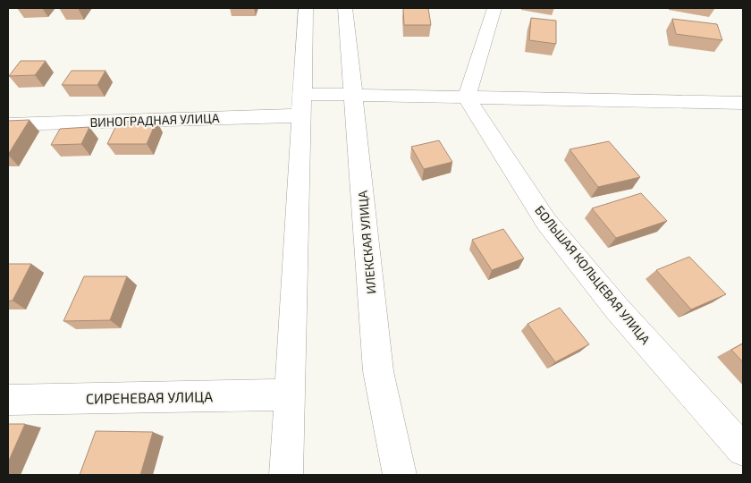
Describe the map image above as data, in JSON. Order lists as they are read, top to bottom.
{
  "streets": {
    "street": [
      "ВИНОГРАДНАЯ УЛИЦА",
      "ИЛЕКСКАЯ УЛИЦА",
      "БОЛЬШАЯ КОЛЬЦЕВАЯ УЛИЦА",
      "СИРЕНЕВАЯ УЛИЦА"
    ]
  },
  "crossings": [
    ["ВИНОГРАДНАЯ УЛИЦА", "ИЛЕКСКАЯ УЛИЦА"],
    ["ВИНОГРАДНАЯ УЛИЦА", "БОЛЬШАЯ КОЛЬЦЕВАЯ УЛИЦА"]
  ]
}
